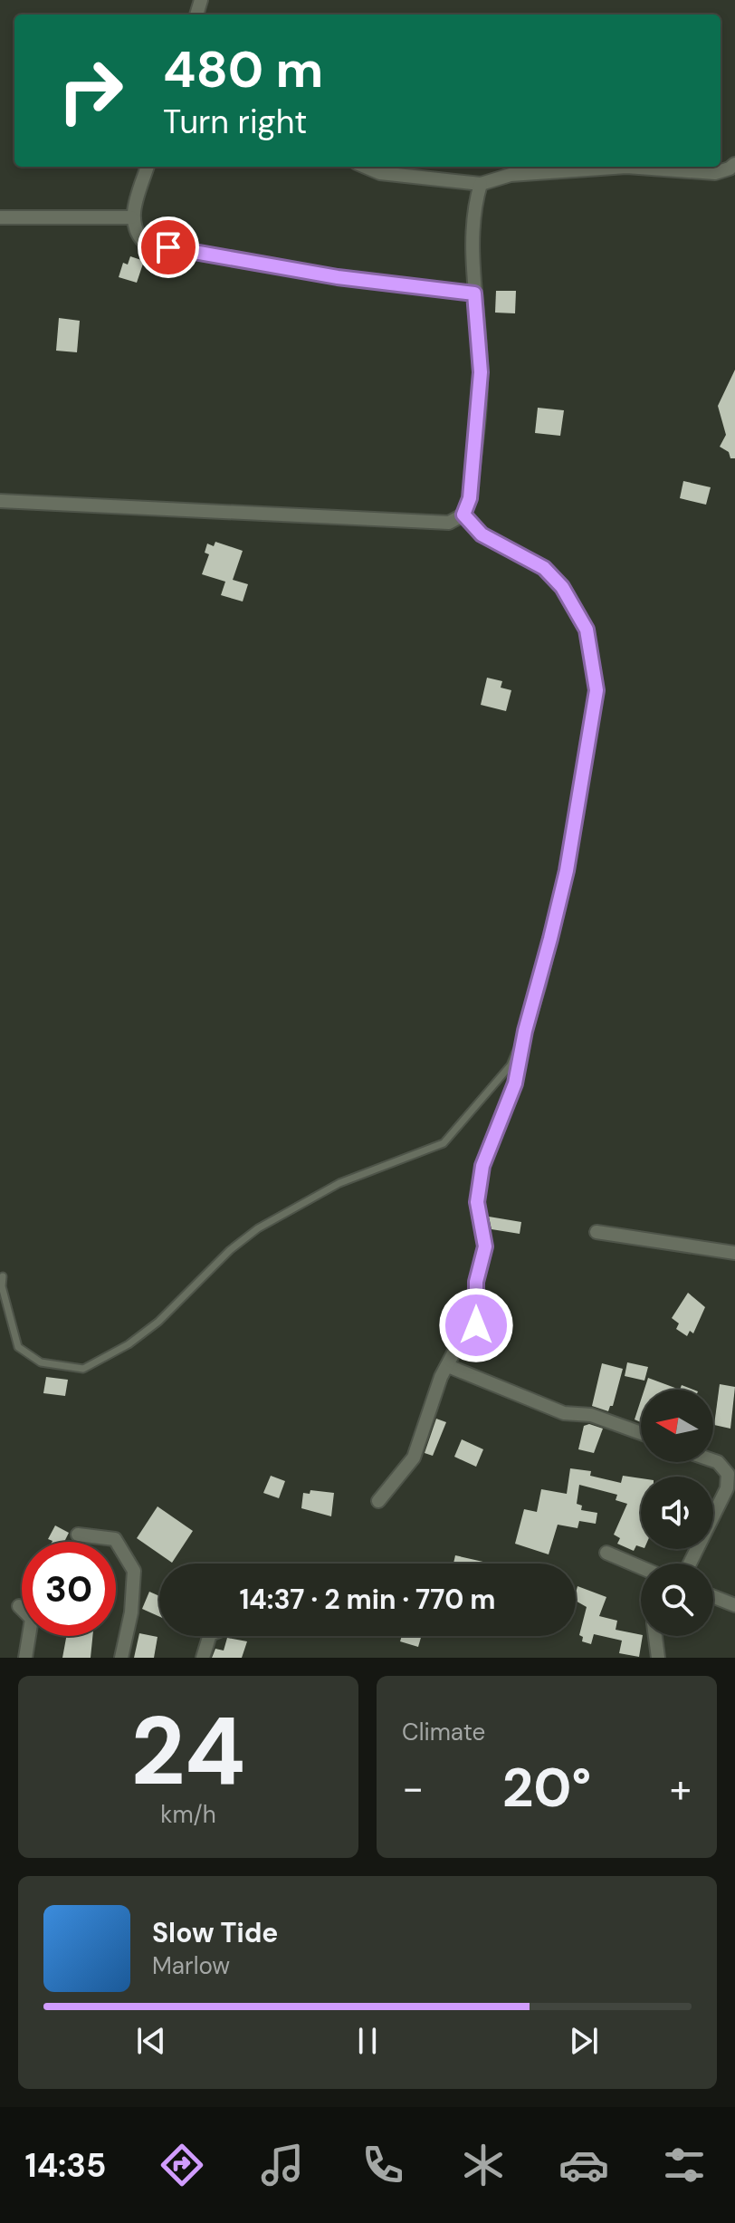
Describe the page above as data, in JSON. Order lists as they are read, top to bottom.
{
  "north": "left",
  "page": {
    "turn": ["480 m", "Turn right"],
    "limit": "30",
    "trip": "14:37 · 2 min · 770 m",
    "tile": [
      ["24", "km/h"],
      "Climate"
    ],
    "heat": ["−", "20°", "+"],
    "song": ["Slow Tide", "Marlow"],
    "tabs": "14:35"
  }
}
